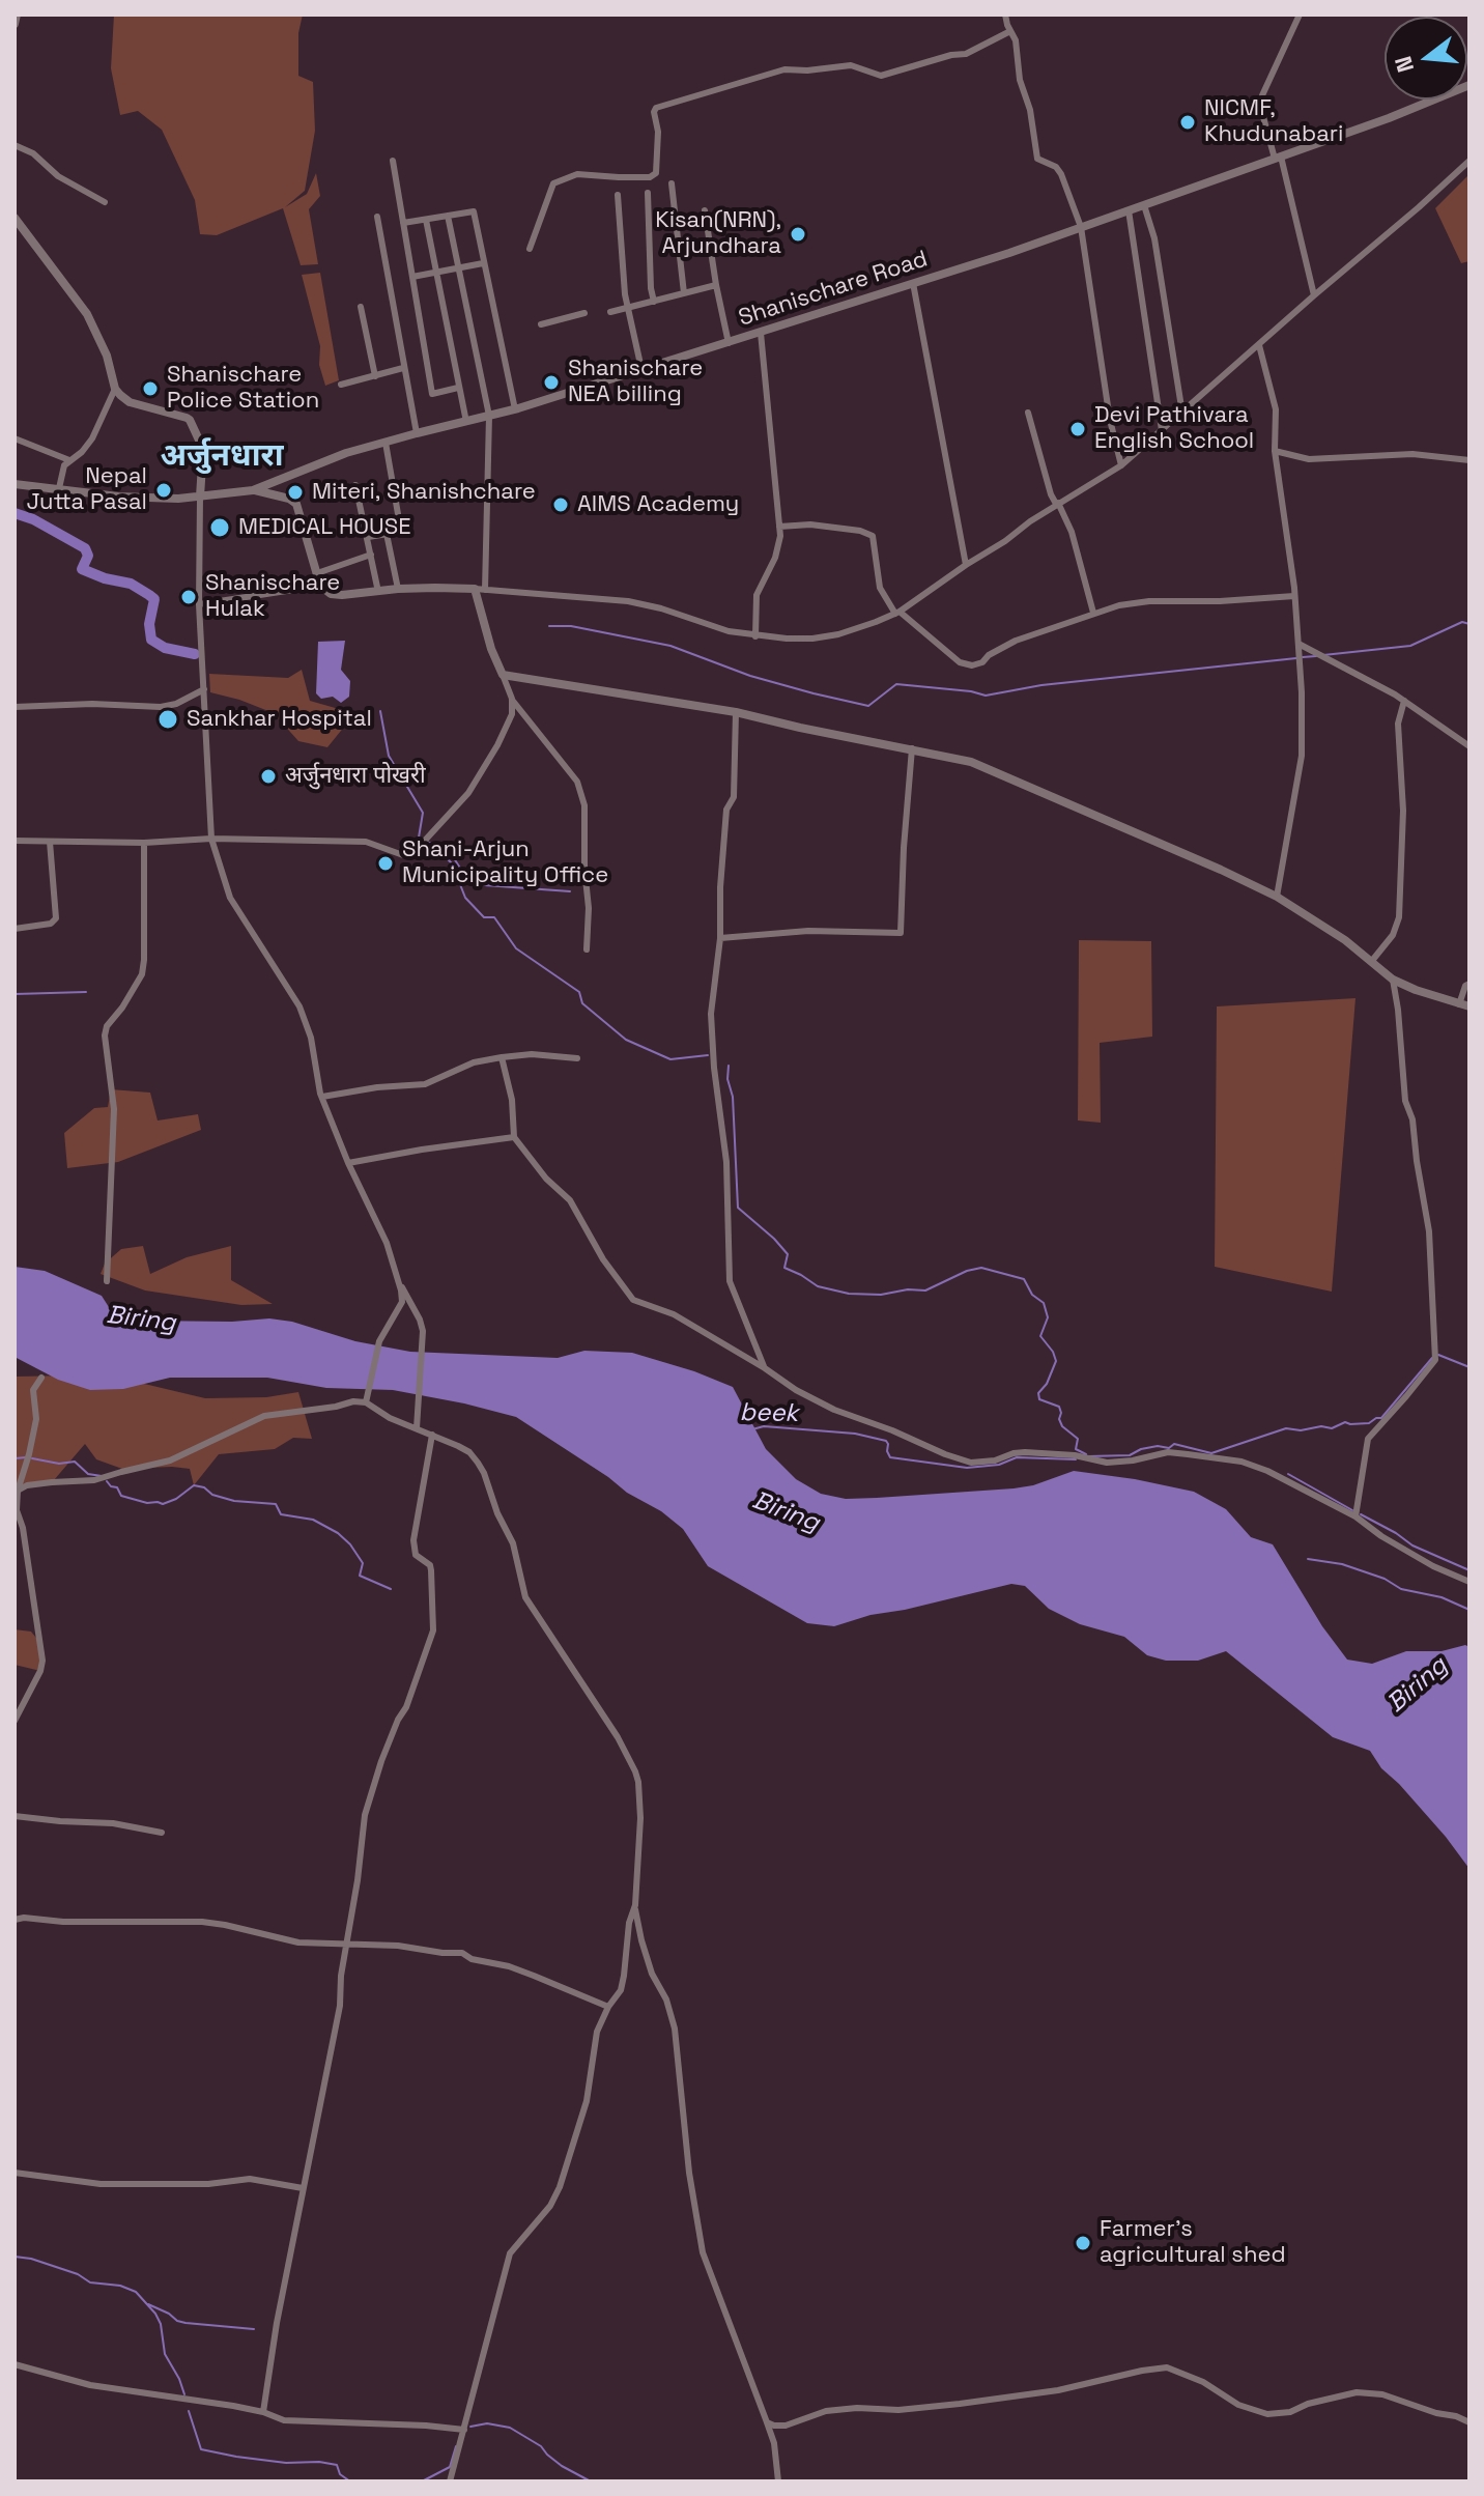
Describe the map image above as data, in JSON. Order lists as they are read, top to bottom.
{
  "streets": {
    "street": ["Shanischare Road"]
  },
  "districts": ["अर्जुनधारा"],
  "water": ["Biring", "beek"],
  "places": [
    "NICMF, Khudunabari",
    "Kisan(NRN), Arjundhara",
    "Shanischare NEA billing",
    "Shanischare Police Station",
    "Devi Pathivara English School",
    "Nepal Jutta Pasal",
    "Miteri, Shanishchare",
    "AIMS Academy",
    "MEDICAL HOUSE",
    "Shanischare Hulak",
    "Sankhar Hospital",
    "अर्जुनधारा पोखरी",
    "Shani-Arjun Municipality Office",
    "Farmer's agricultural shed"
  ],
  "north": "left"
}
